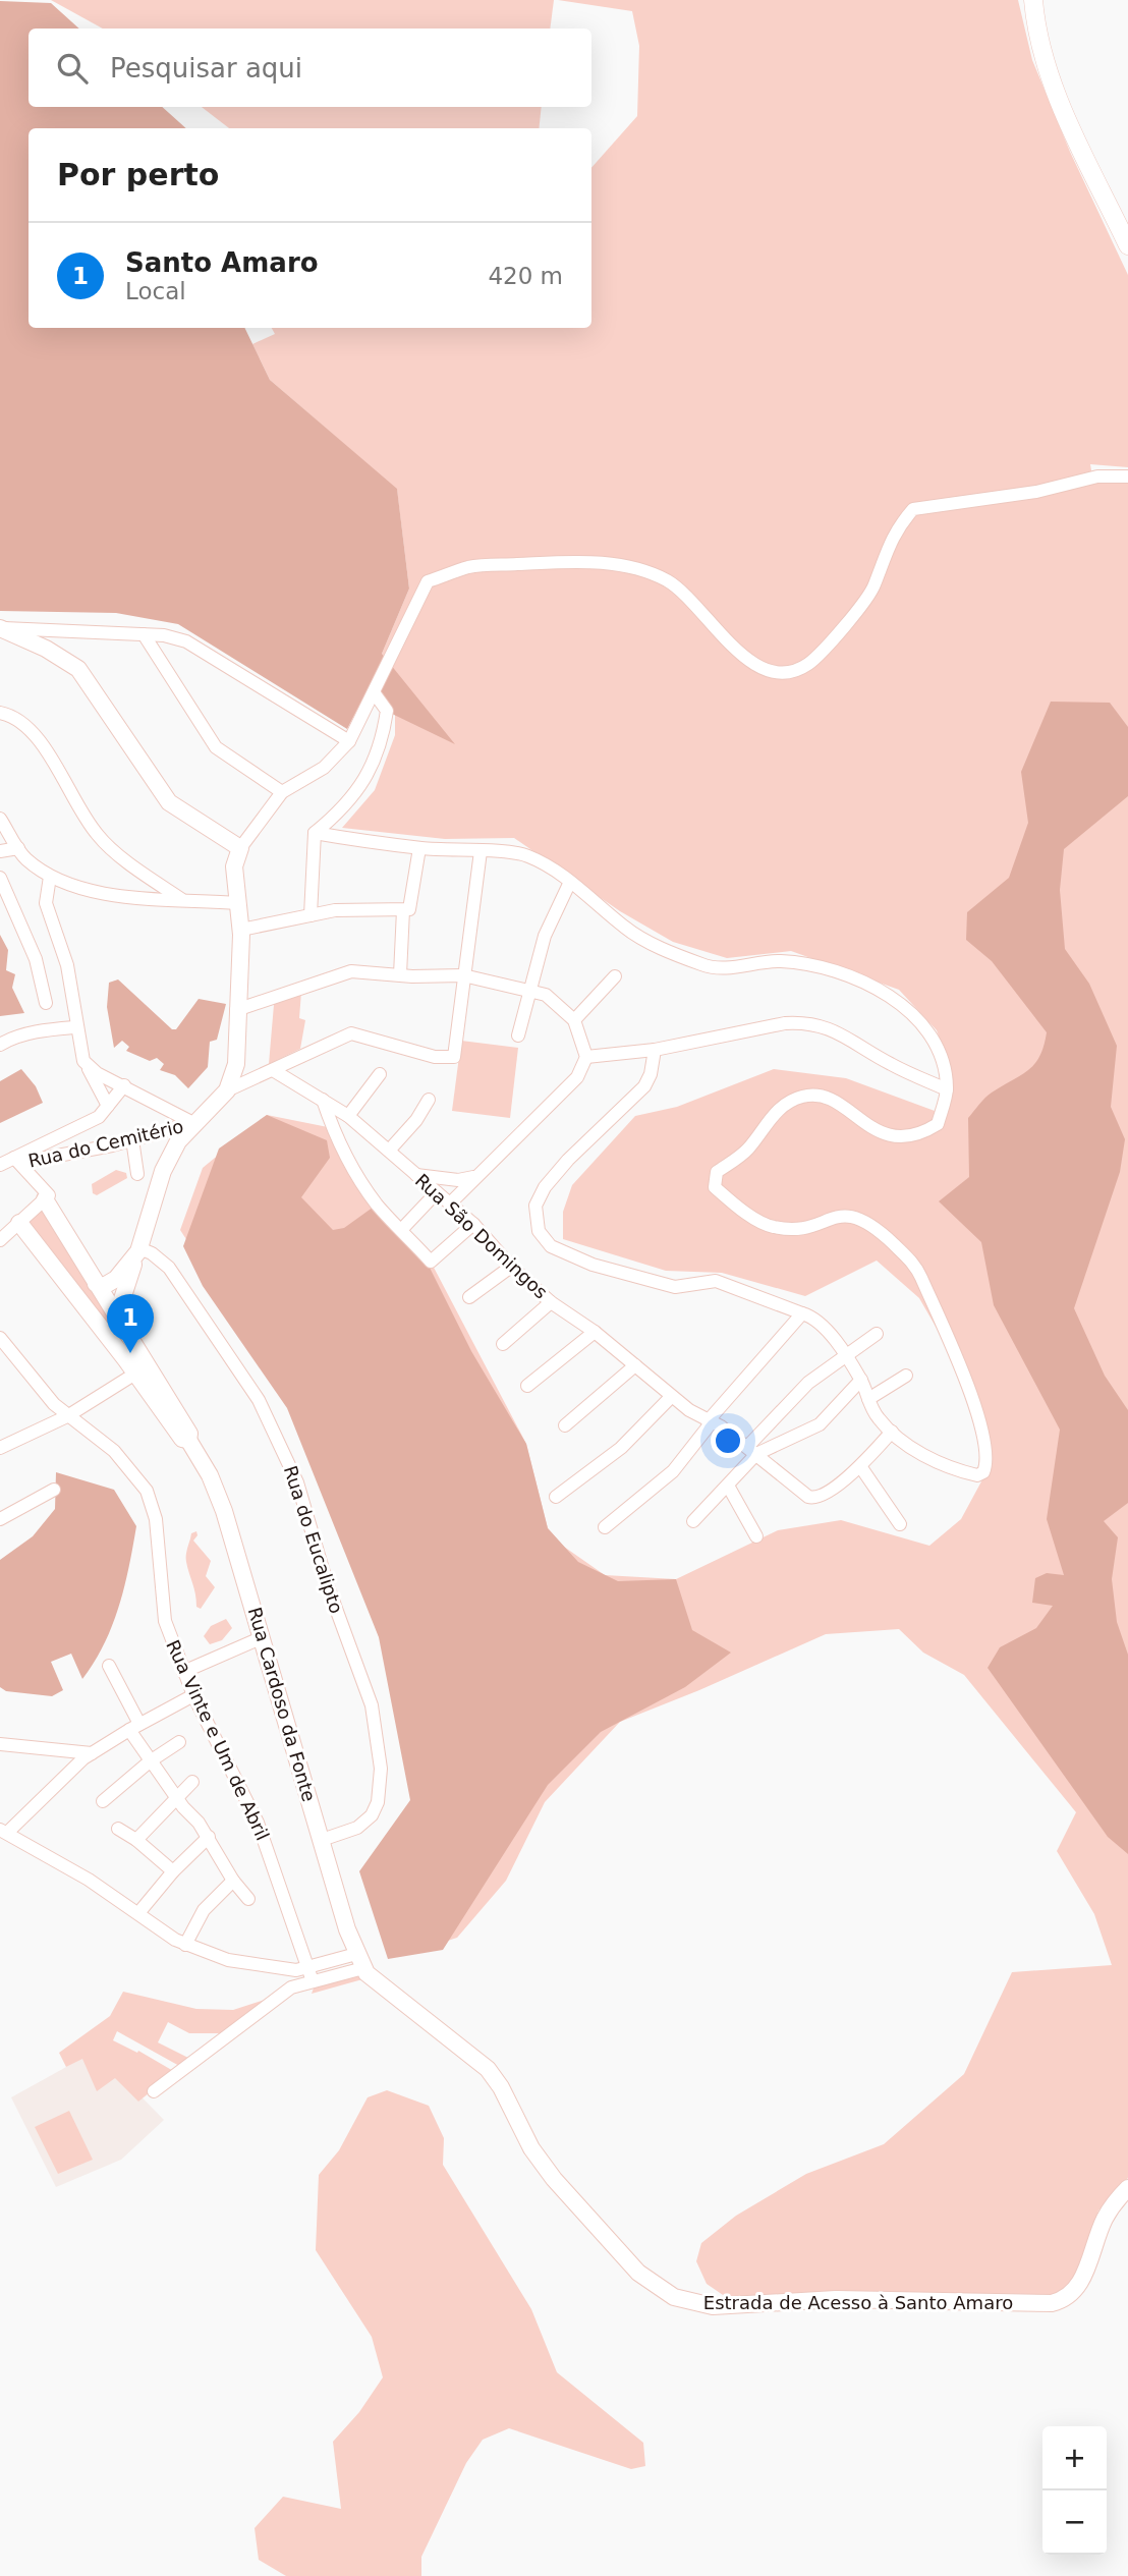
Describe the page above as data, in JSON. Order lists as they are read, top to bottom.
{
  "streets": {
    "main road": ["Rua Cardoso da Fonte", "Estrada de Acesso à Santo Amaro"],
    "street": [
      "Rua do Cemitério",
      "Rua São Domingos",
      "Rua do Eucalipto",
      "Rua Vinte e Um de Abril"
    ]
  },
  "crossings": [
    ["Rua do Cemitério", "Rua Cardoso da Fonte"],
    ["Rua do Eucalipto", "Rua Cardoso da Fonte"],
    ["Rua Cardoso da Fonte", "Estrada de Acesso à Santo Amaro"]
  ],
  "page": {
    "search": "Pesquisar aqui",
    "heading": "Por perto",
    "list": [
      {
        "mark": "1",
        "name": "Santo Amaro",
        "note": "Local",
        "value": "420 m"
      }
    ],
    "pins": "1",
    "map_buttons": ["+", "−"]
  }
}
